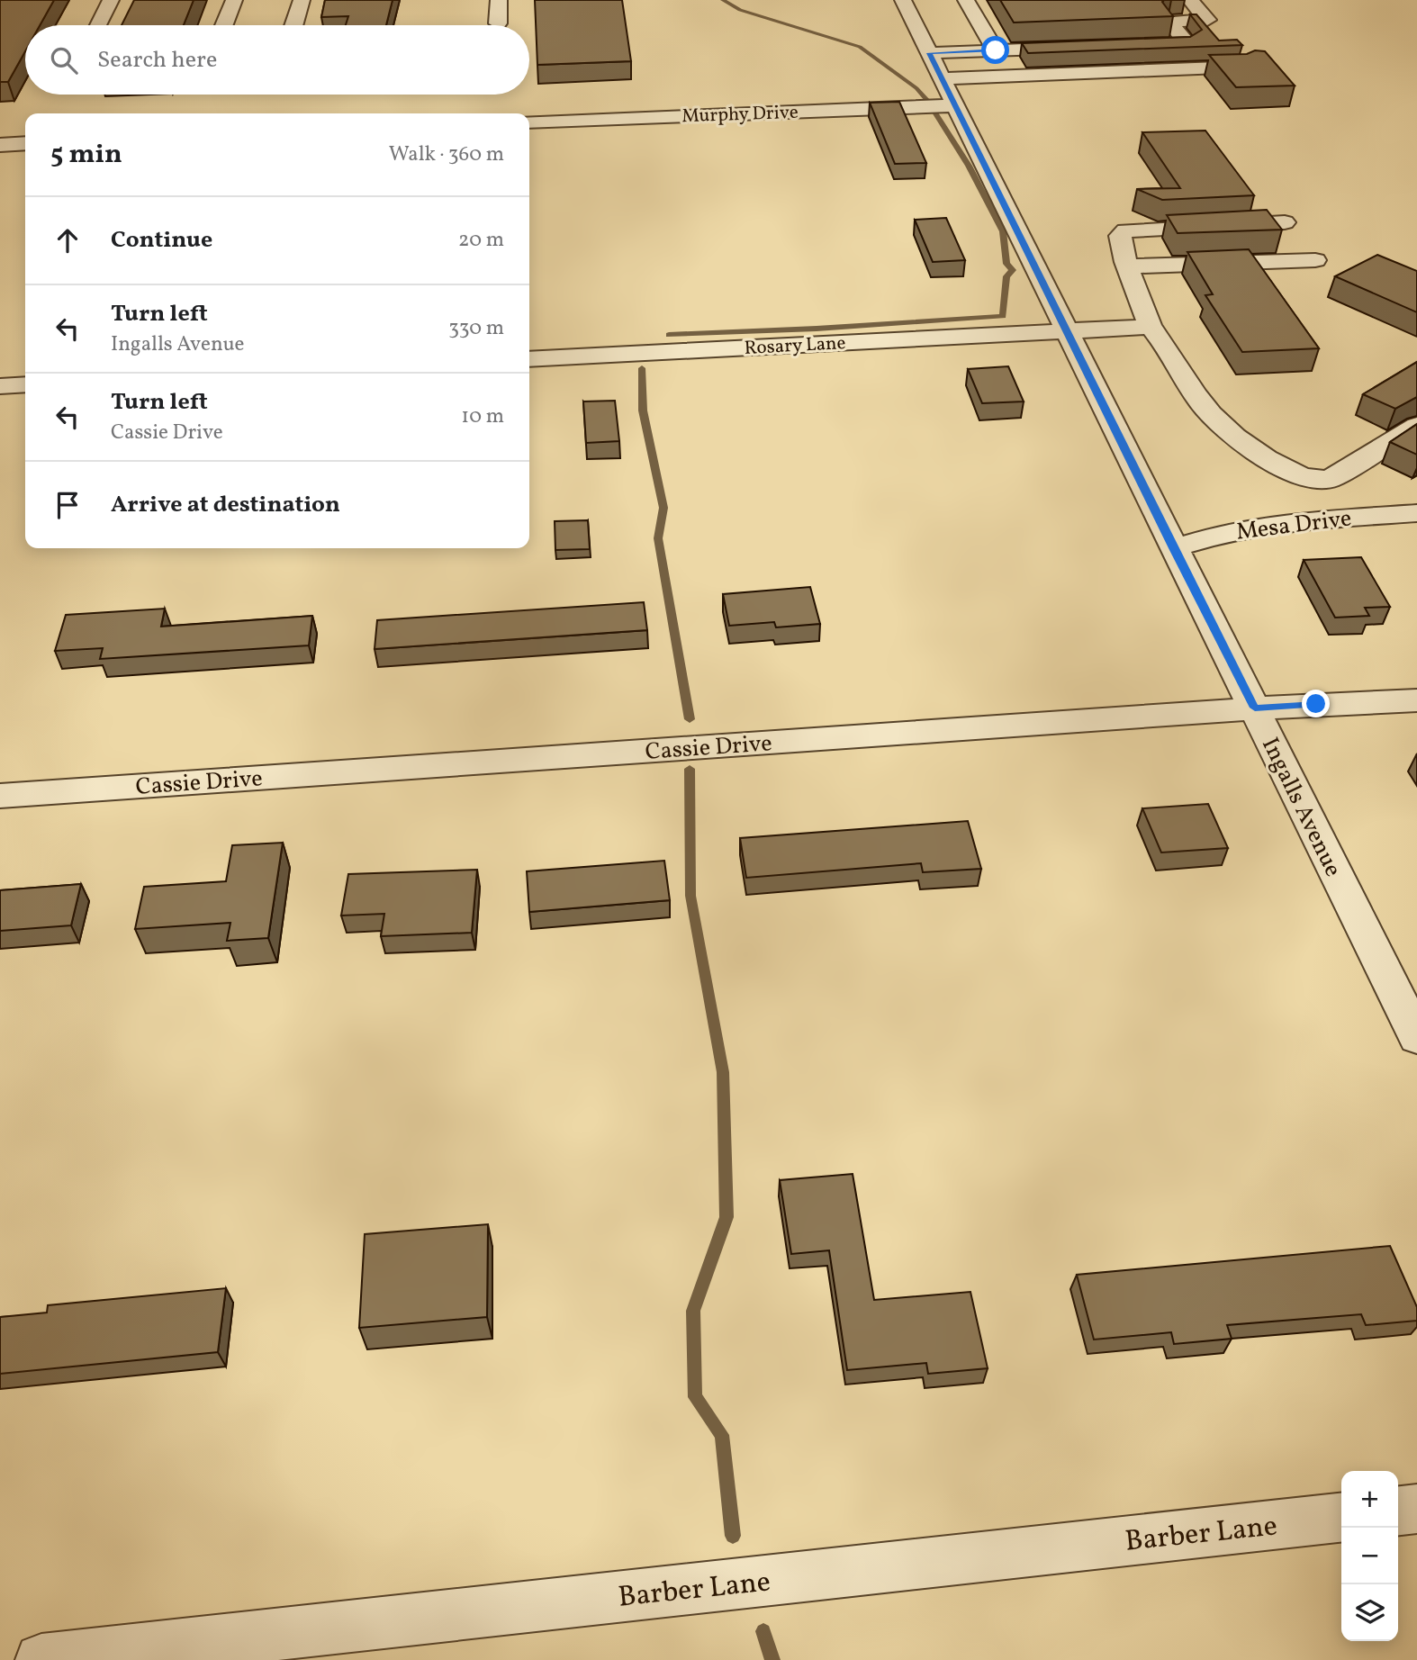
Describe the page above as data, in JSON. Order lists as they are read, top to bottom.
{
  "streets": {
    "street": [
      "Murphy Drive",
      "Rosary Lane",
      "Mesa Drive",
      "Cassie Drive",
      "Ingalls Avenue",
      "Barber Lane"
    ]
  },
  "crossings": [
    ["Murphy Drive", "Ingalls Avenue"],
    ["Rosary Lane", "Ingalls Avenue"],
    ["Mesa Drive", "Ingalls Avenue"],
    ["Cassie Drive", "Ingalls Avenue"]
  ],
  "page": {
    "search": "Search here",
    "heading": ["5 min", "Walk · 360 m"],
    "list": [
      ["Continue", "20 m"],
      ["Turn left", "Ingalls Avenue", "330 m"],
      ["Turn left", "Cassie Drive", "10 m"],
      "Arrive at destination"
    ],
    "map_buttons": ["+", "−"]
  }
}
